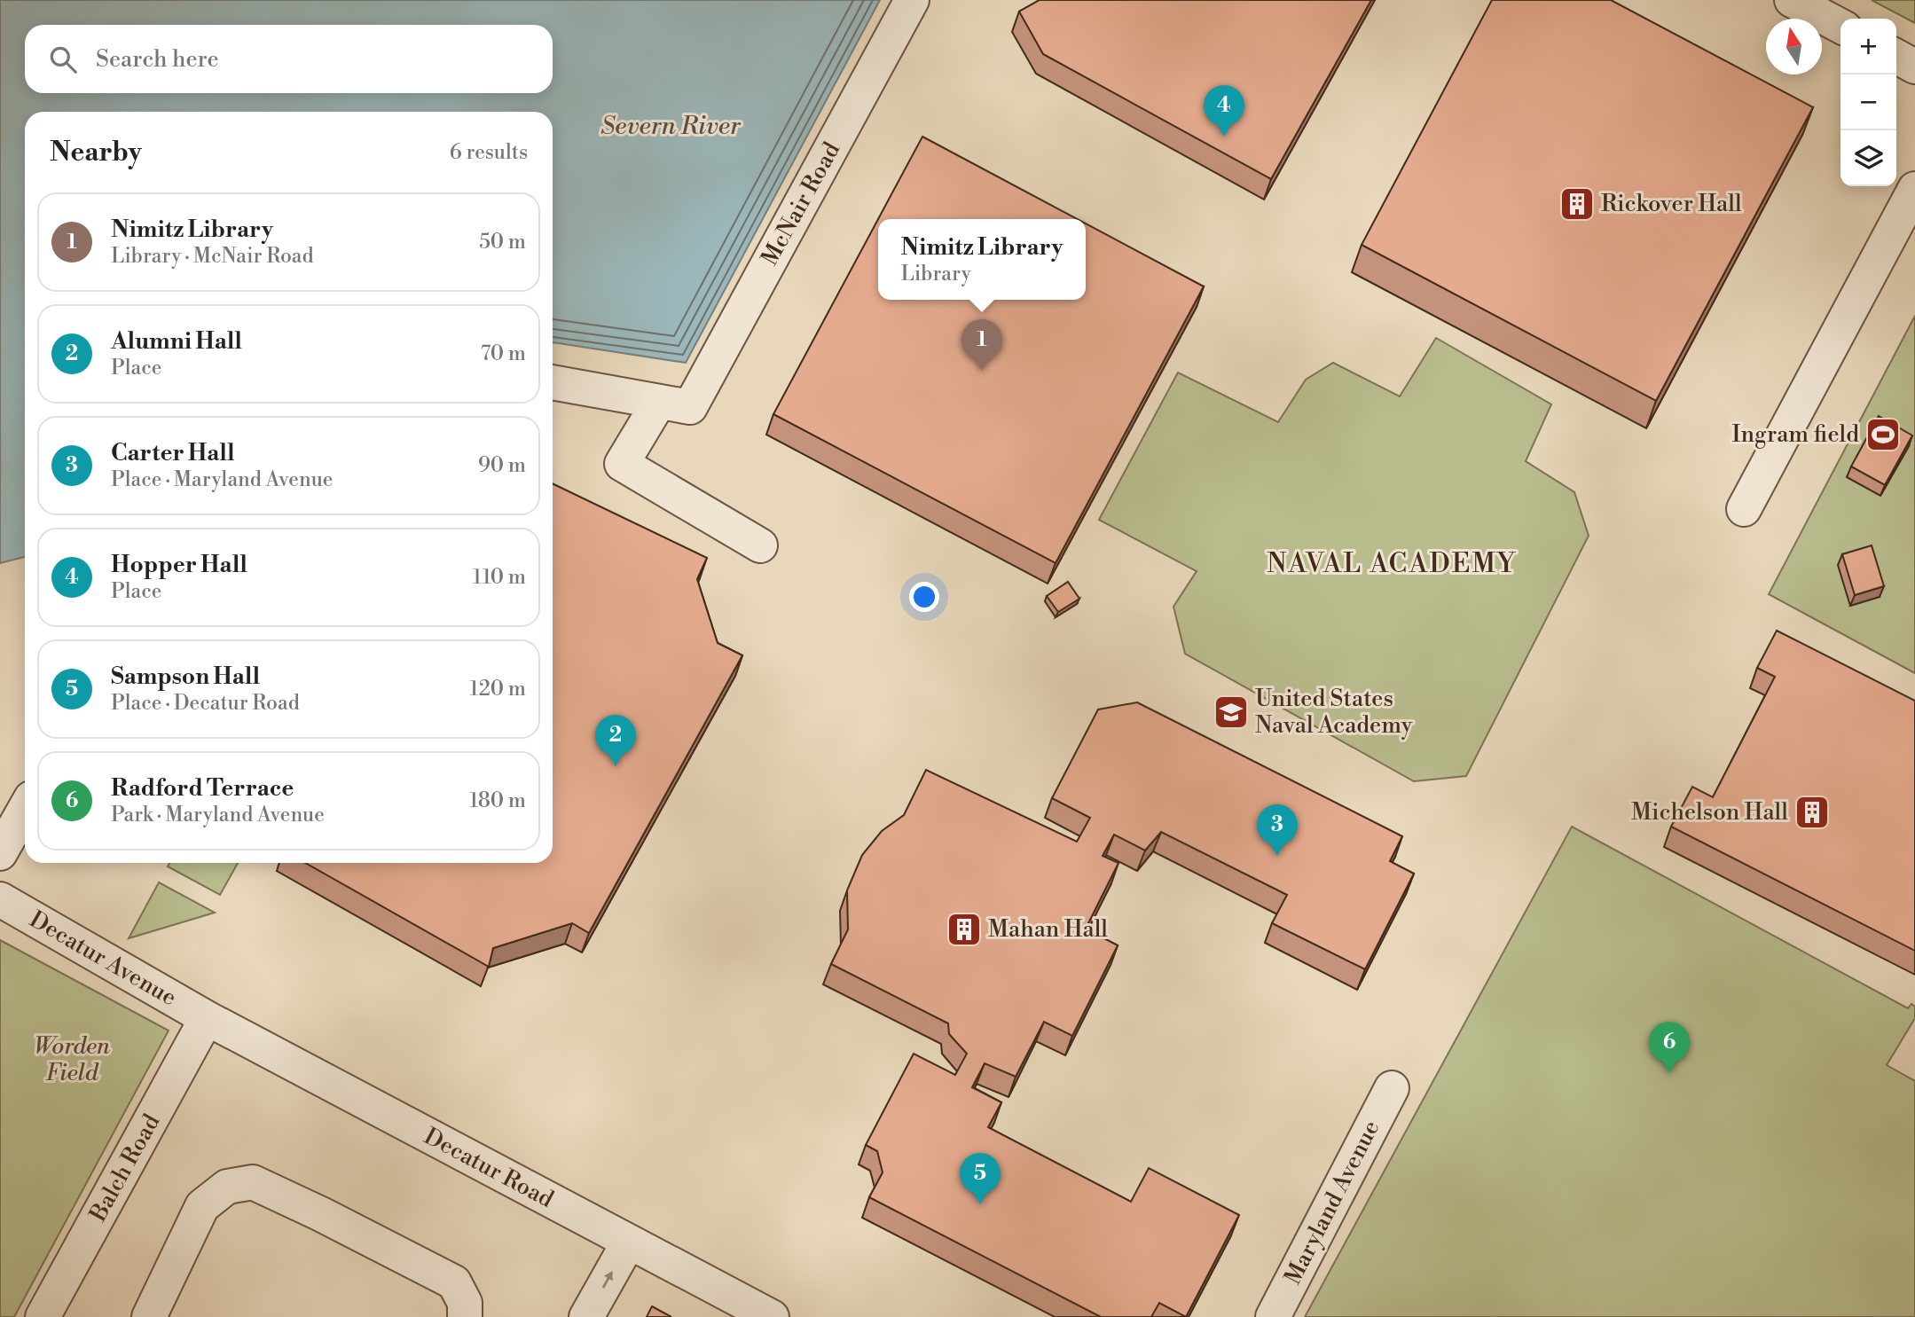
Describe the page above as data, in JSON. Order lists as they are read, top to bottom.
{
  "streets": {
    "street": [
      "McNair Road",
      "Decatur Avenue",
      "Balch Road",
      "Decatur Road",
      "Maryland Avenue"
    ]
  },
  "crossings": [
    ["Decatur Avenue", "Balch Road"],
    ["Decatur Avenue", "Decatur Road"],
    ["Balch Road", "Decatur Road"]
  ],
  "districts": ["NAVAL ACADEMY"],
  "water": ["Severn River"],
  "parks": ["Worden Field"],
  "places": {
    "building": ["Rickover Hall", "Michelson Hall", "Mahan Hall"],
    "sports": ["Ingram field"],
    "school or university": ["United States Naval Academy"]
  },
  "north": "top",
  "page": {
    "map_buttons": ["+", "−"],
    "search": "Search here",
    "pins": [
      "4",
      "1",
      "2",
      "3",
      "6",
      "5"
    ],
    "heading": ["Nearby", "6 results"],
    "list": [
      {
        "mark": "1",
        "name": "Nimitz Library",
        "note": "Library · McNair Road",
        "value": "50 m"
      },
      {
        "mark": "2",
        "name": "Alumni Hall",
        "note": "Place",
        "value": "70 m"
      },
      {
        "mark": "3",
        "name": "Carter Hall",
        "note": "Place · Maryland Avenue",
        "value": "90 m"
      },
      {
        "mark": "4",
        "name": "Hopper Hall",
        "note": "Place",
        "value": "110 m"
      },
      {
        "mark": "5",
        "name": "Sampson Hall",
        "note": "Place · Decatur Road",
        "value": "120 m"
      },
      {
        "mark": "6",
        "name": "Radford Terrace",
        "note": "Park · Maryland Avenue",
        "value": "180 m"
      }
    ],
    "popup": ["Nimitz Library", "Library"]
  }
}
